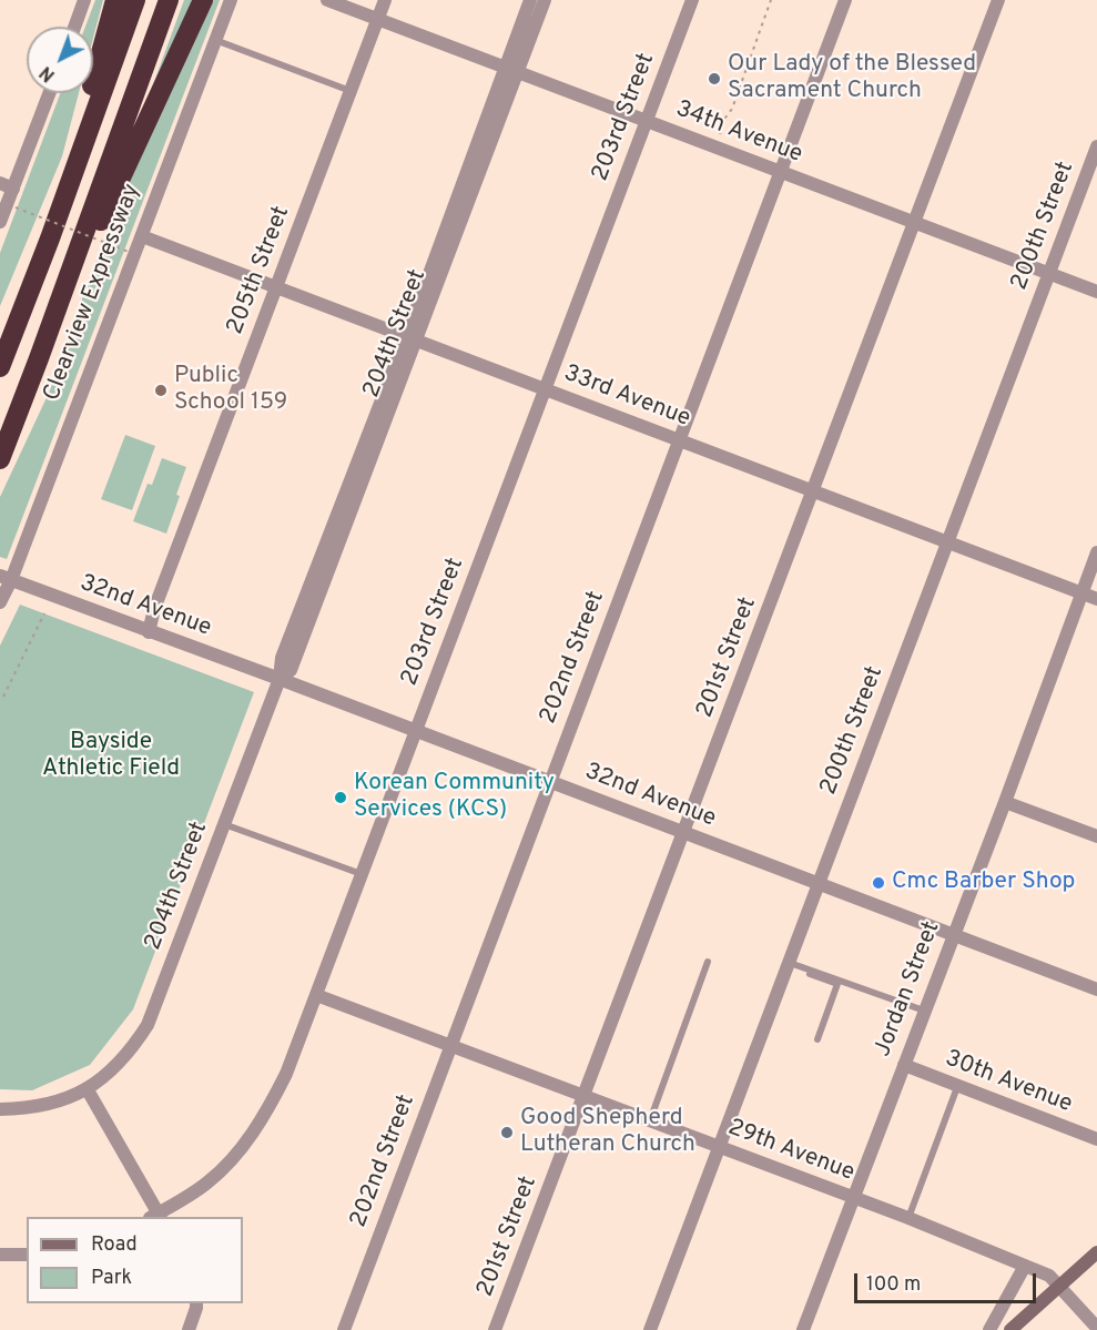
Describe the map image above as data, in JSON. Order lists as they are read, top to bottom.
{
  "streets": {
    "highway": ["Clearview Expressway"],
    "street": [
      "203rd Street",
      "34th Avenue",
      "200th Street",
      "205th Street",
      "204th Street",
      "33rd Avenue",
      "32nd Avenue",
      "202nd Street",
      "201st Street",
      "Jordan Street",
      "30th Avenue",
      "29th Avenue"
    ]
  },
  "crossings": [
    ["203rd Street", "34th Avenue"],
    ["203rd Street", "33rd Avenue"],
    ["203rd Street", "32nd Avenue"],
    ["203rd Street", "29th Avenue"],
    ["34th Avenue", "200th Street"],
    ["34th Avenue", "205th Street"],
    ["34th Avenue", "204th Street"],
    ["34th Avenue", "202nd Street"],
    ["34th Avenue", "201st Street"],
    ["200th Street", "33rd Avenue"],
    ["200th Street", "32nd Avenue"],
    ["200th Street", "29th Avenue"],
    ["205th Street", "33rd Avenue"],
    ["205th Street", "32nd Avenue"],
    ["Clearview Expressway", "33rd Avenue"],
    ["Clearview Expressway", "32nd Avenue"],
    ["204th Street", "33rd Avenue"],
    ["204th Street", "32nd Avenue"],
    ["33rd Avenue", "202nd Street"],
    ["33rd Avenue", "201st Street"],
    ["33rd Avenue", "Jordan Street"],
    ["32nd Avenue", "202nd Street"],
    ["32nd Avenue", "201st Street"],
    ["32nd Avenue", "Jordan Street"],
    ["202nd Street", "29th Avenue"],
    ["201st Street", "29th Avenue"],
    ["Jordan Street", "30th Avenue"],
    ["Jordan Street", "29th Avenue"]
  ],
  "parks": ["Bayside Athletic Field"],
  "places": [
    "Our Lady of the Blessed Sacrament Church",
    "Public School 159",
    "Korean Community Services (KCS)",
    "Cmc Barber Shop",
    "Good Shepherd Lutheran Church"
  ],
  "legend": ["Road", "Park"],
  "scale_bar": "100 m",
  "north": "bottom left"
}
